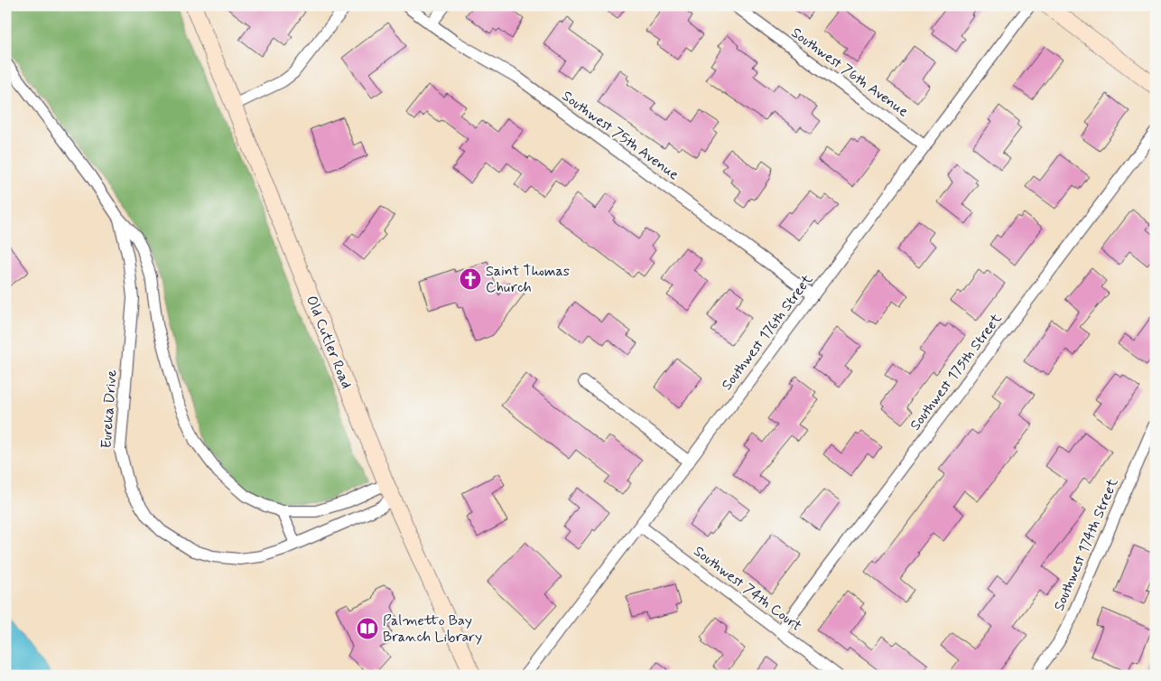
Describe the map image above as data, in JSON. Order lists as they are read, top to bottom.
{
  "streets": {
    "main road": ["Old Cutler Road"],
    "street": [
      "Southwest 76th Avenue",
      "Southwest 75th Avenue",
      "Southwest 176th Street",
      "Southwest 175th Street",
      "Eureka Drive",
      "Southwest 174th Street",
      "Southwest 74th Court"
    ]
  },
  "crossings": [
    ["Southwest 76th Avenue", "Southwest 176th Street"],
    ["Southwest 75th Avenue", "Southwest 176th Street"],
    ["Southwest 176th Street", "Southwest 74th Court"],
    ["Old Cutler Road", "Eureka Drive"],
    ["Southwest 175th Street", "Southwest 74th Court"]
  ],
  "places": {
    "church": ["Saint Thomas Church"],
    "library": ["Palmetto Bay Branch Library"]
  }
}
